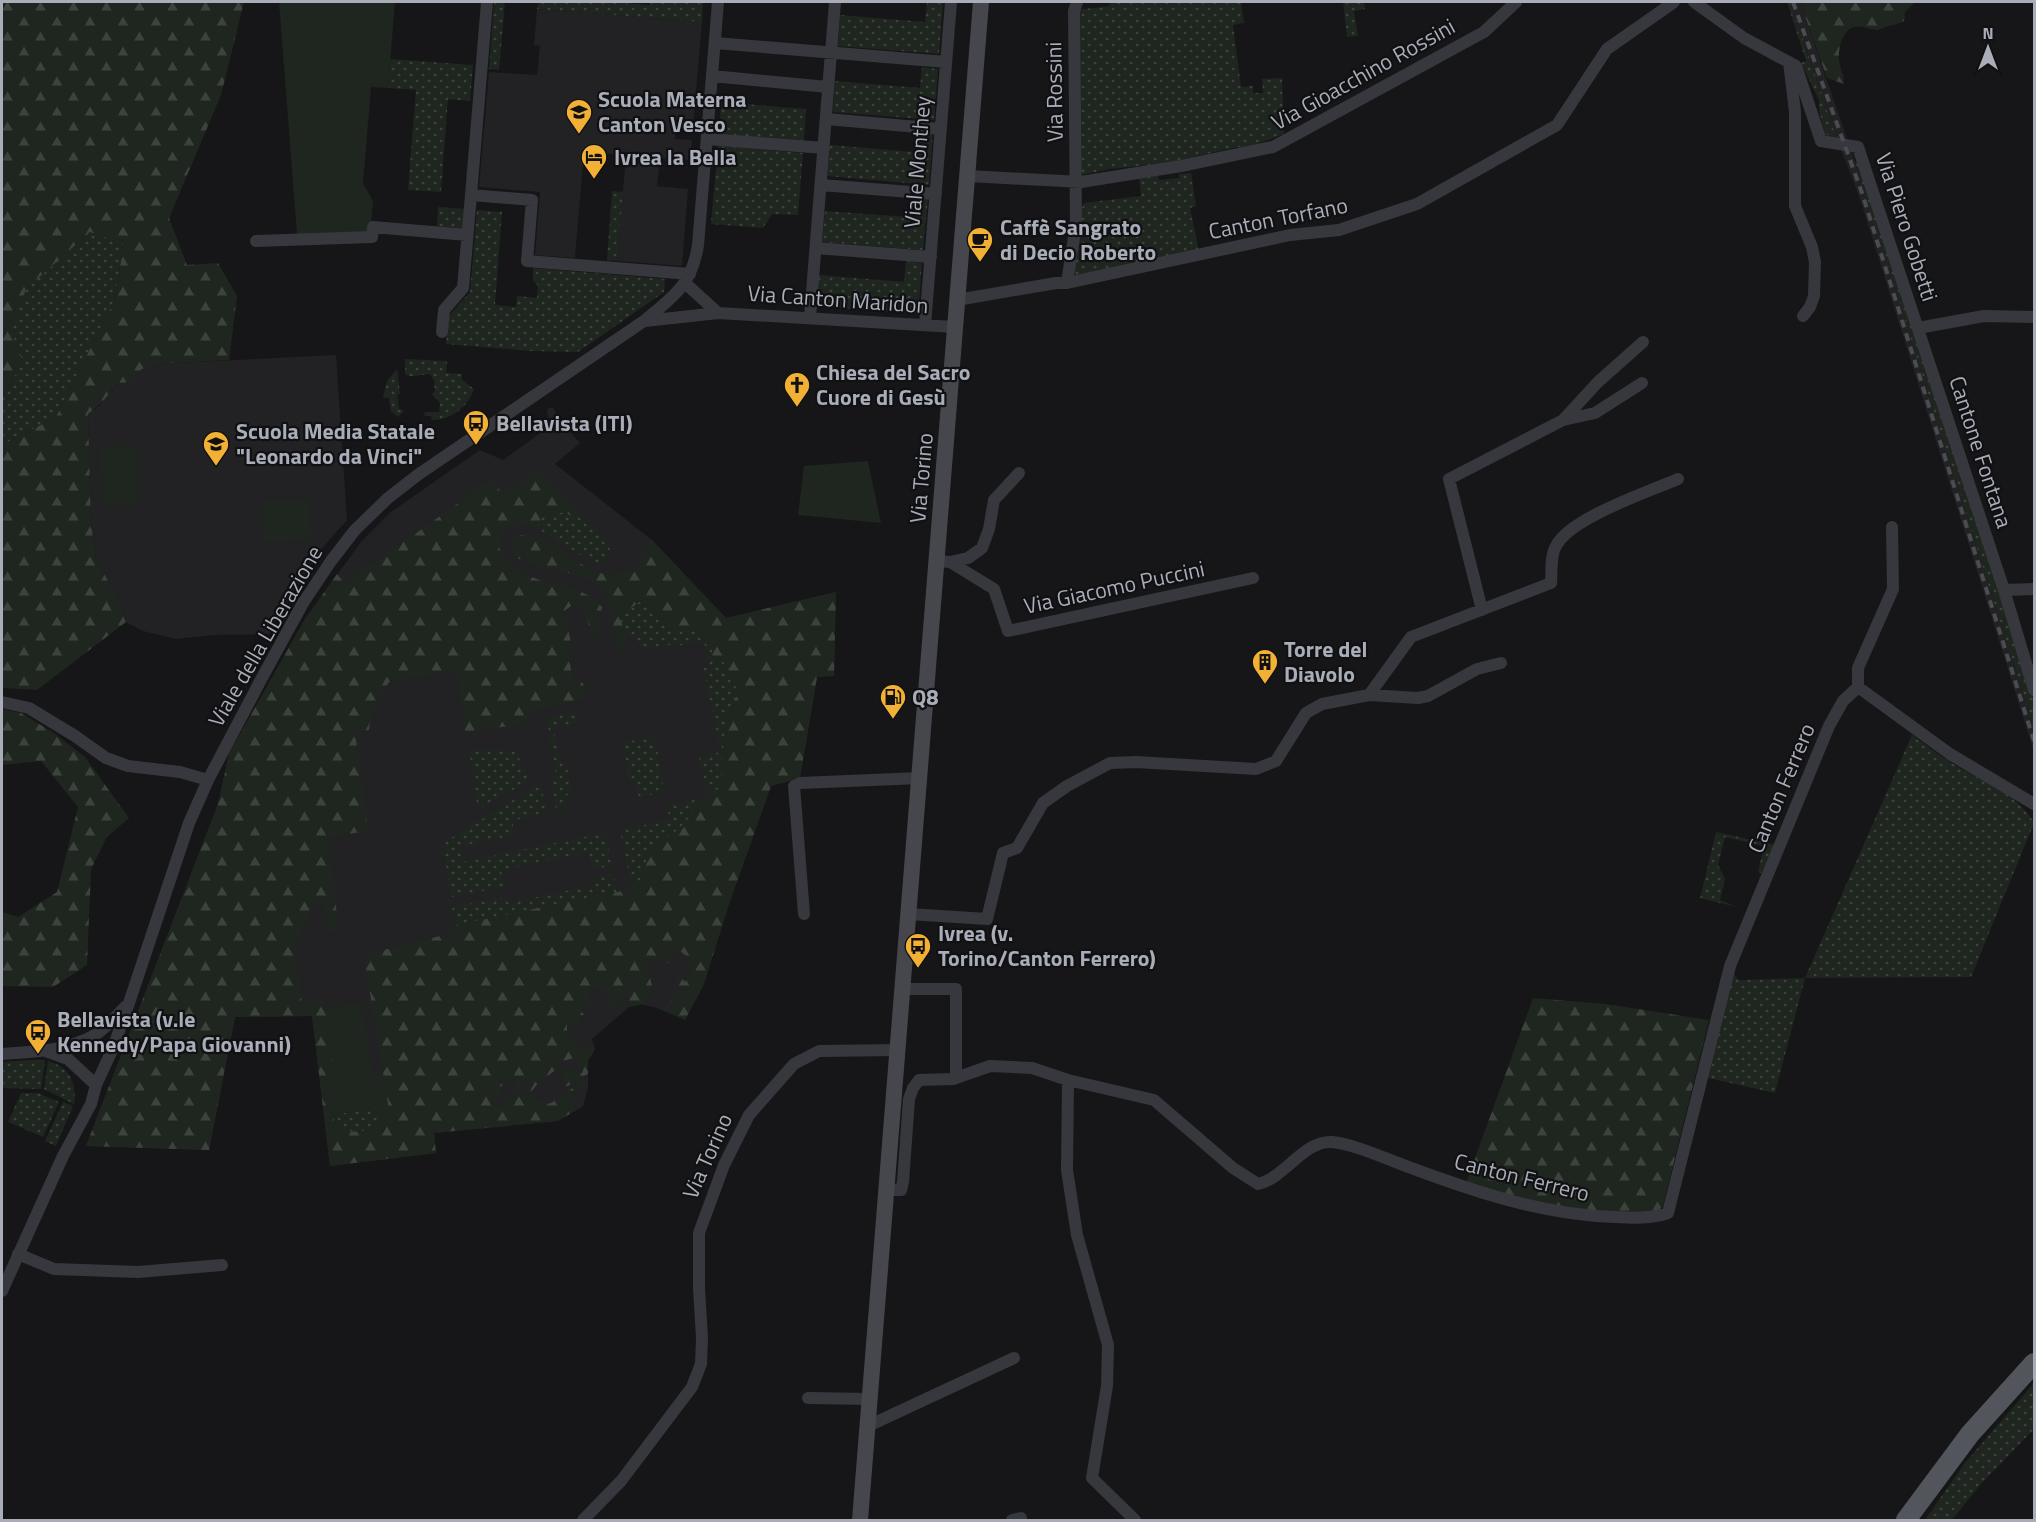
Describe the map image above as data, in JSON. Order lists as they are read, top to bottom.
{
  "streets": {
    "street": [
      "Via Gioacchino Rossini",
      "Via Rossini",
      "Viale Monthey",
      "Canton Torfano",
      "Via Piero Gobetti",
      "Via Canton Maridon",
      "Cantone Fontana",
      "Via Torino",
      "Via Giacomo Puccini",
      "Viale della Liberazione",
      "Canton Ferrero"
    ]
  },
  "crossings": [
    ["Via Gioacchino Rossini", "Via Rossini"],
    ["Via Gioacchino Rossini", "Via Torino"],
    ["Via Rossini", "Canton Torfano"],
    ["Viale Monthey", "Via Canton Maridon"],
    ["Canton Torfano", "Via Torino"],
    ["Via Piero Gobetti", "Cantone Fontana"],
    ["Via Canton Maridon", "Via Torino"],
    ["Via Canton Maridon", "Viale della Liberazione"],
    ["Via Torino", "Via Giacomo Puccini"],
    ["Via Torino", "Canton Ferrero"]
  ],
  "places": {
    "school or university": ["Scuola Materna Canton Vesco", "Scuola Media Statale \"Leonardo da Vinci\""],
    "hotel": ["Ivrea la Bella"],
    "cafe": ["Caffè Sangrato di Decio Roberto"],
    "church": ["Chiesa del Sacro Cuore di Gesù"],
    "bus stop": ["Bellavista (ITI)", "Ivrea (v. Torino/Canton Ferrero)", "Bellavista (v.le Kennedy/Papa Giovanni)"],
    "building": ["Torre del Diavolo"],
    "fuel station": ["Q8"]
  },
  "north": "top"
}
